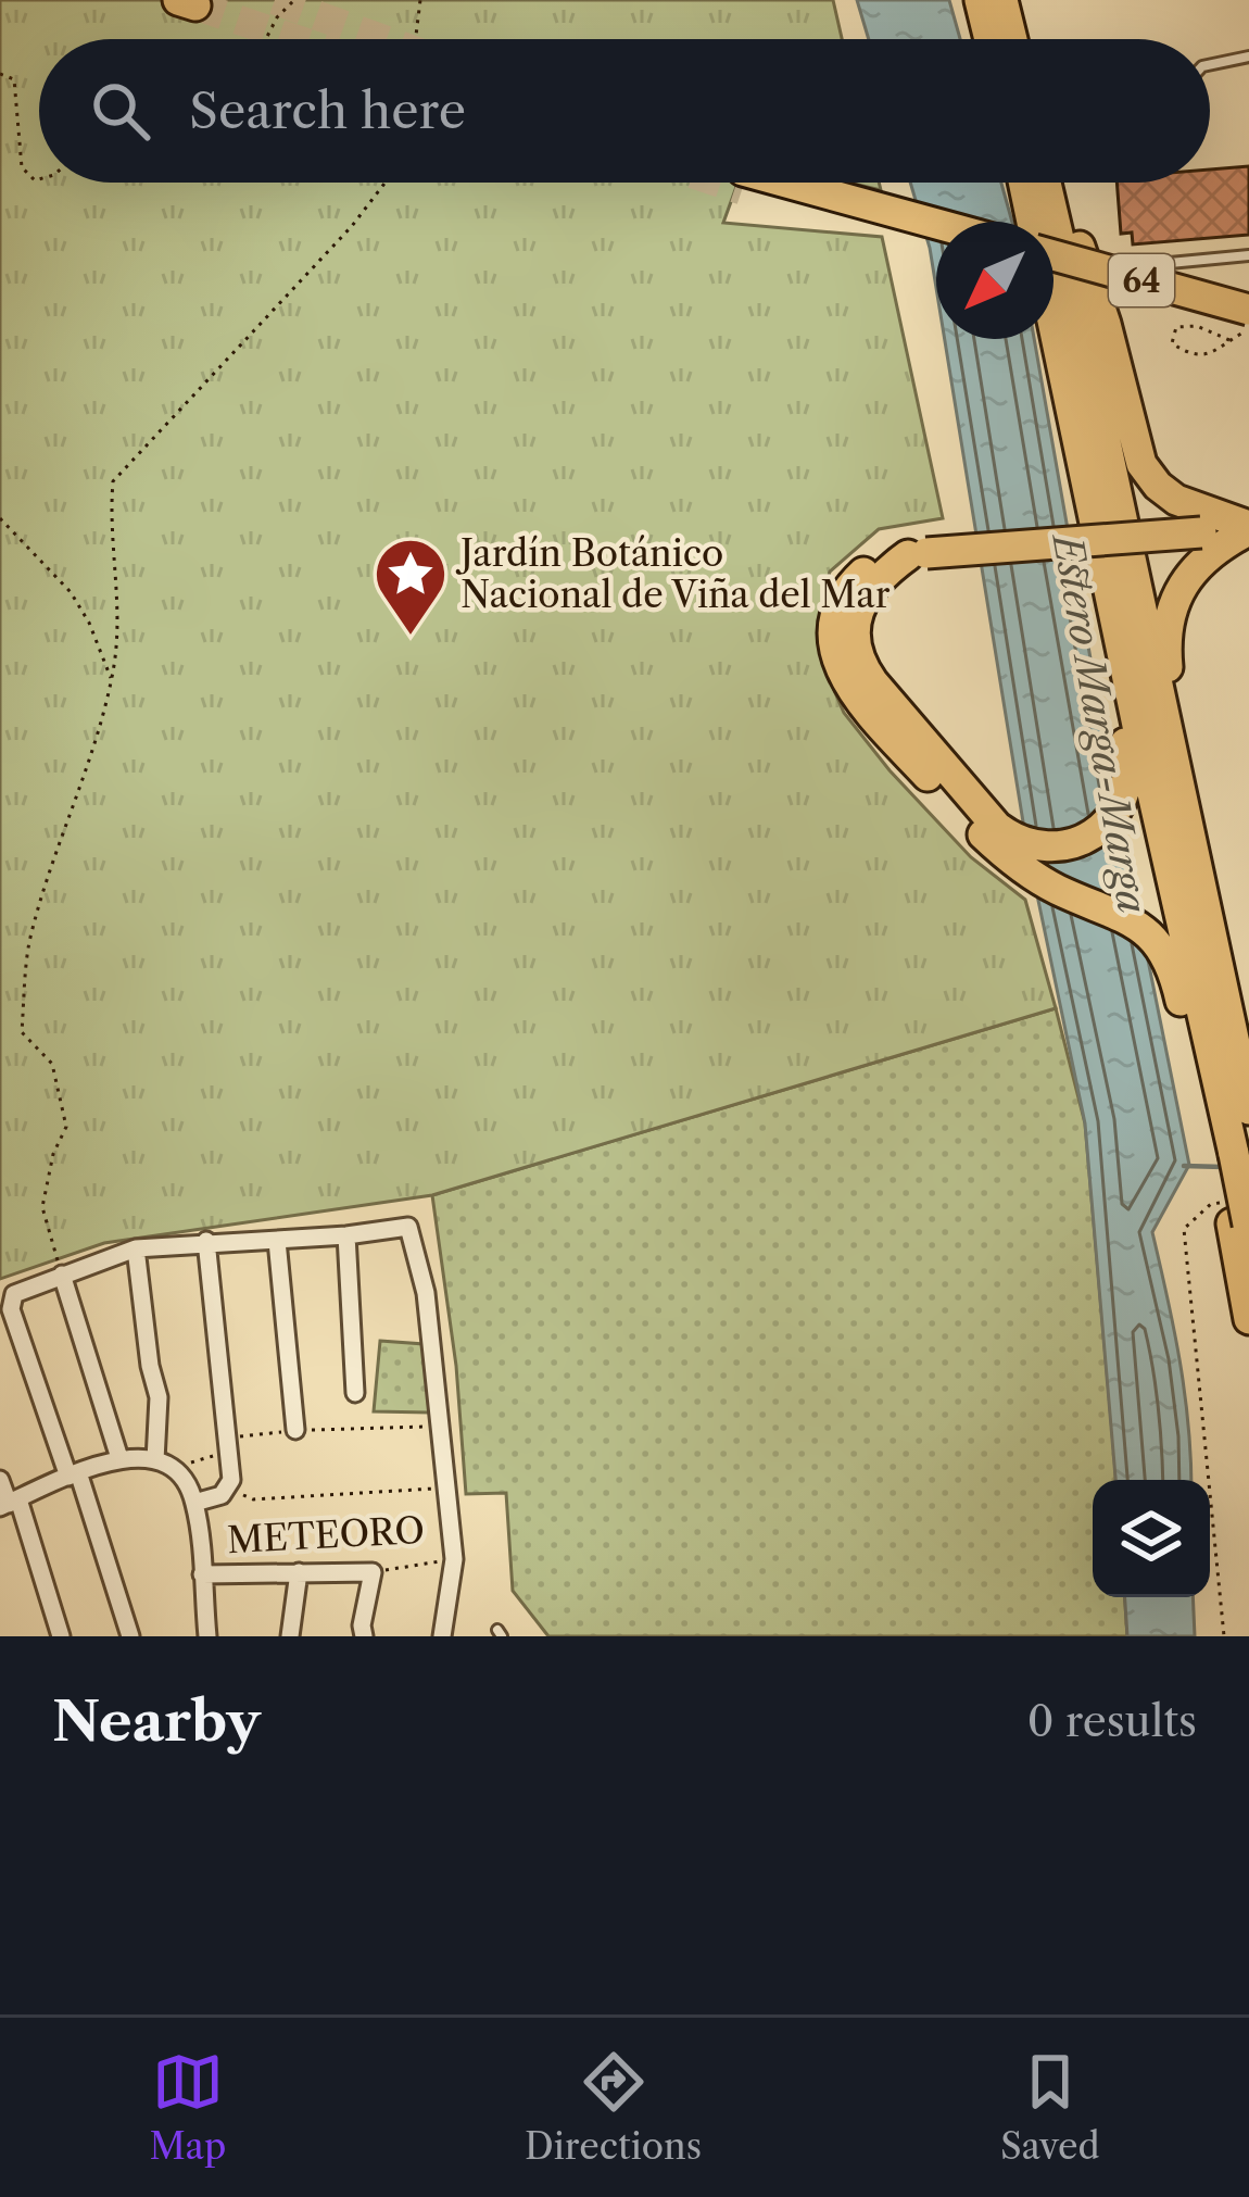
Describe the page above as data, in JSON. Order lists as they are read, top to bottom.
{
  "streets": {
    "highway": ["64"],
    "street": ["METEORO"]
  },
  "water": ["Estero Marga-Marga"],
  "places": {
    "place": ["Jardín Botánico Nacional de Viña del Mar"]
  },
  "north": "bottom left",
  "page": {
    "search": "Search here",
    "heading": ["Nearby", "0 results"],
    "nav": ["Map", "Directions", "Saved"]
  }
}
